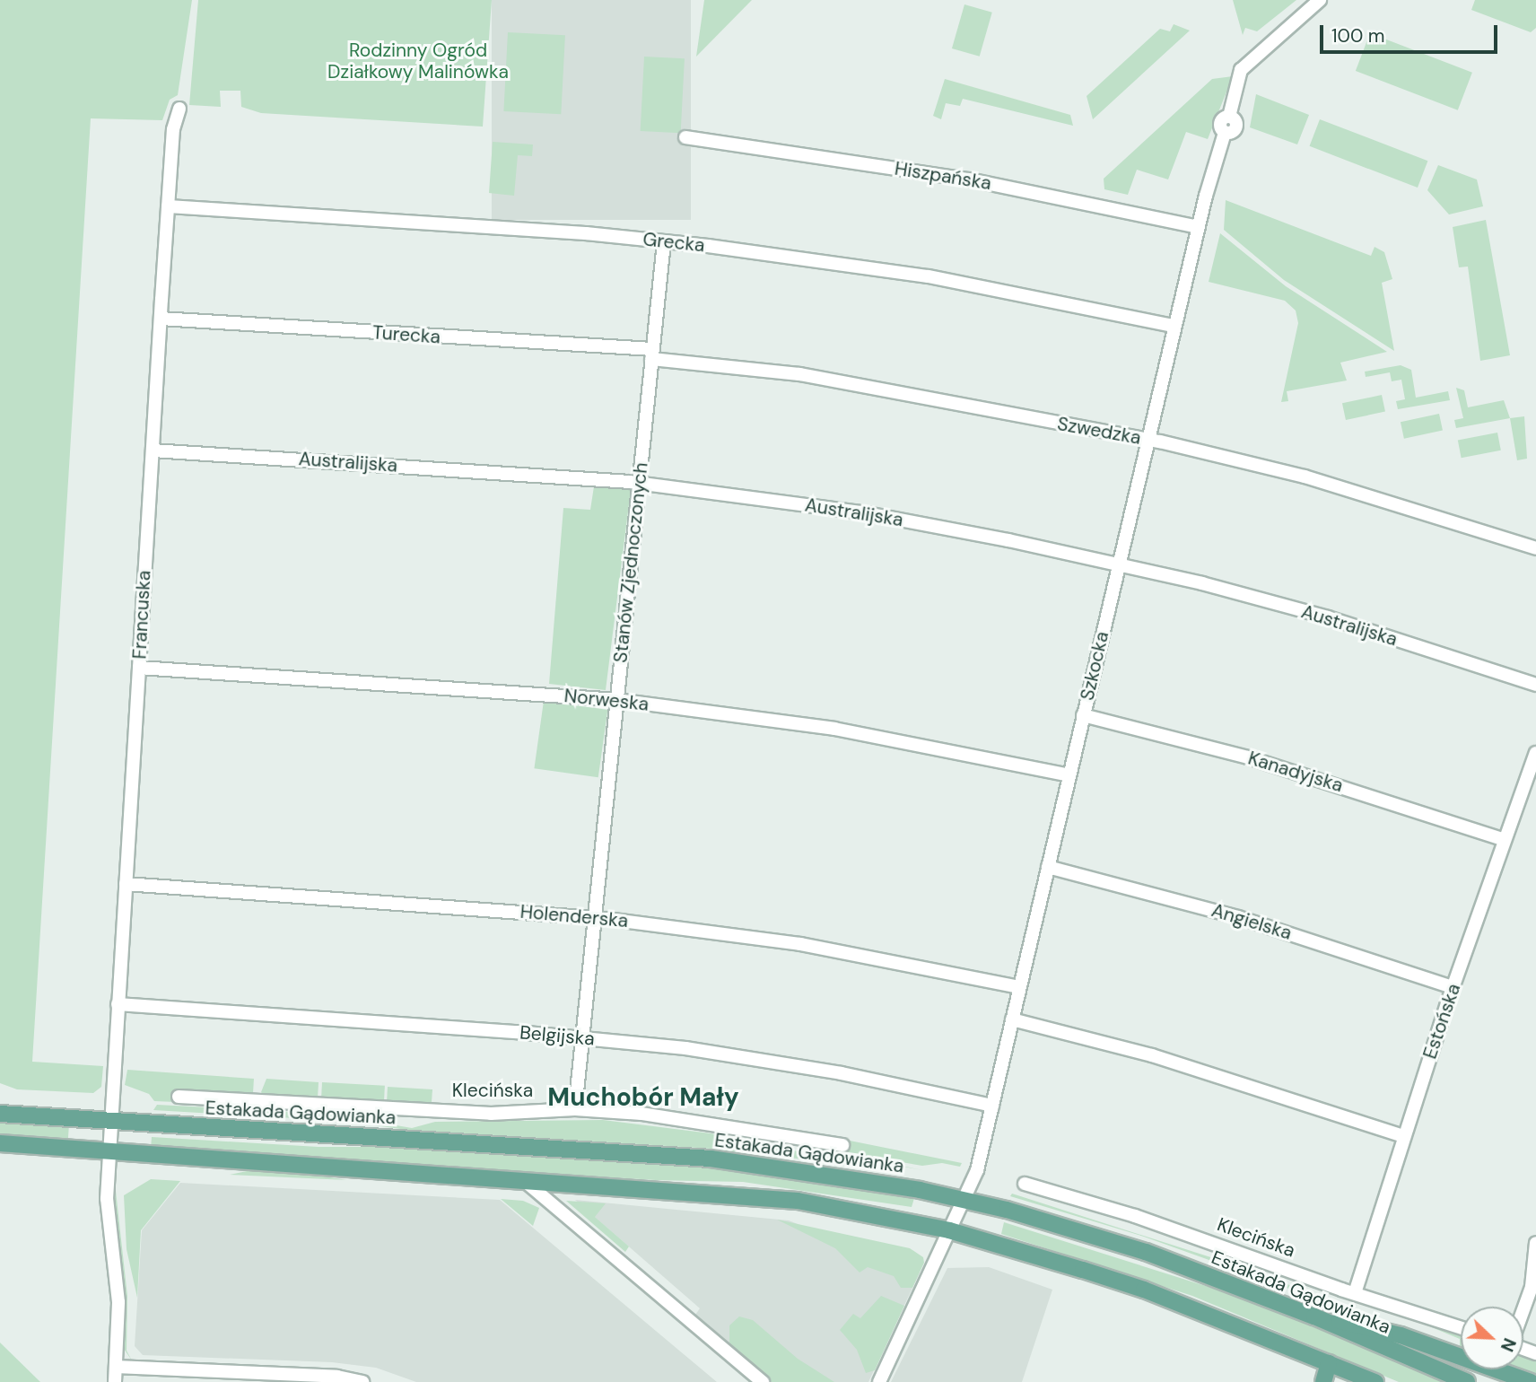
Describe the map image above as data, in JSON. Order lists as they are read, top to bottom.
{
  "streets": {
    "main road": ["Estakada Gądowianka"],
    "street": [
      "Hiszpańska",
      "Grecka",
      "Turecka",
      "Szwedzka",
      "Australijska",
      "Stanów Zjednoczonych",
      "Francuska",
      "Szkocka",
      "Norweska",
      "Kanadyjska",
      "Holenderska",
      "Angielska",
      "Estońska",
      "Belgijska",
      "Klecińska"
    ]
  },
  "crossings": [
    ["Hiszpańska", "Szkocka"],
    ["Grecka", "Stanów Zjednoczonych"],
    ["Grecka", "Francuska"],
    ["Grecka", "Szkocka"],
    ["Turecka", "Szwedzka"],
    ["Turecka", "Stanów Zjednoczonych"],
    ["Turecka", "Francuska"],
    ["Szwedzka", "Stanów Zjednoczonych"],
    ["Szwedzka", "Szkocka"],
    ["Australijska", "Stanów Zjednoczonych"],
    ["Australijska", "Francuska"],
    ["Australijska", "Szkocka"],
    ["Stanów Zjednoczonych", "Norweska"],
    ["Stanów Zjednoczonych", "Holenderska"],
    ["Stanów Zjednoczonych", "Belgijska"],
    ["Stanów Zjednoczonych", "Klecińska"],
    ["Francuska", "Norweska"],
    ["Francuska", "Holenderska"],
    ["Francuska", "Belgijska"],
    ["Francuska", "Estakada Gądowianka"],
    ["Szkocka", "Norweska"],
    ["Szkocka", "Kanadyjska"],
    ["Szkocka", "Holenderska"],
    ["Szkocka", "Angielska"],
    ["Szkocka", "Belgijska"],
    ["Szkocka", "Estakada Gądowianka"],
    ["Kanadyjska", "Estońska"],
    ["Angielska", "Estońska"],
    ["Estońska", "Klecińska"]
  ],
  "districts": ["Muchobór Mały"],
  "parks": ["Rodzinny Ogród Działkowy Malinówka"],
  "scale_bar": "100 m",
  "north": "bottom right"
}
